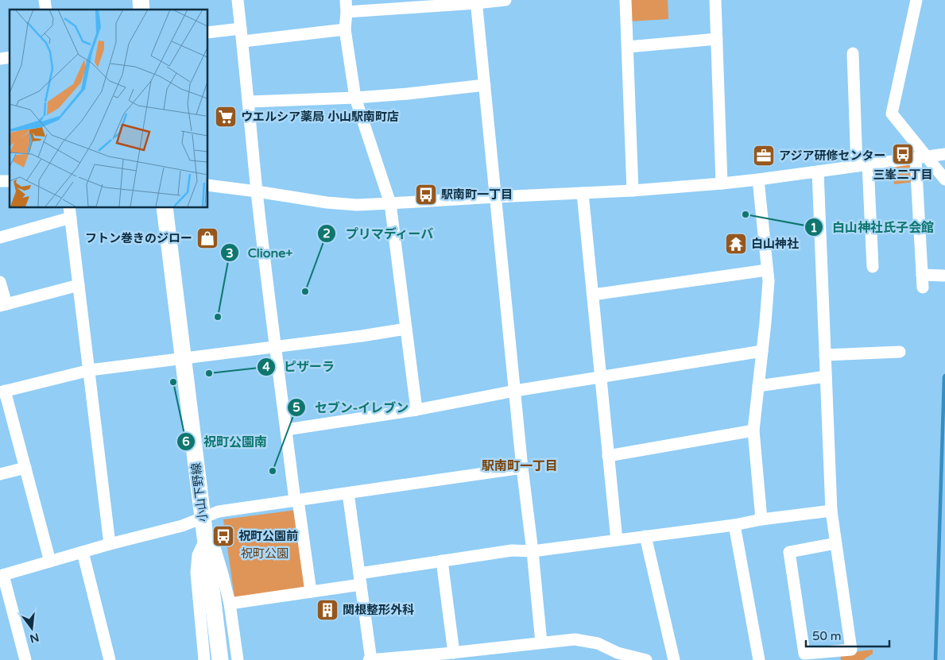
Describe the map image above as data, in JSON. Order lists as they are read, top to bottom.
{
  "streets": {
    "main road": ["小山下野線"]
  },
  "districts": ["駅南町一丁目"],
  "parks": ["祝町公園"],
  "places": {
    "supermarket": ["ウエルシア薬局 小山駅南町店"],
    "bus stop": ["三峯二丁目", "駅南町一丁目", "祝町公園前"],
    "office": ["アジア研修センター"],
    "other": [
      "白山神社氏子会館",
      "プリマディーバ",
      "Clione+",
      "ピザーラ",
      "祝町公園南",
      "セブン-イレブン"
    ],
    "shop": ["フトン巻きのジロー"],
    "temple": ["白山神社"],
    "building": ["関根整形外科"]
  },
  "scale_bar": "50 m",
  "north": "bottom"
}
